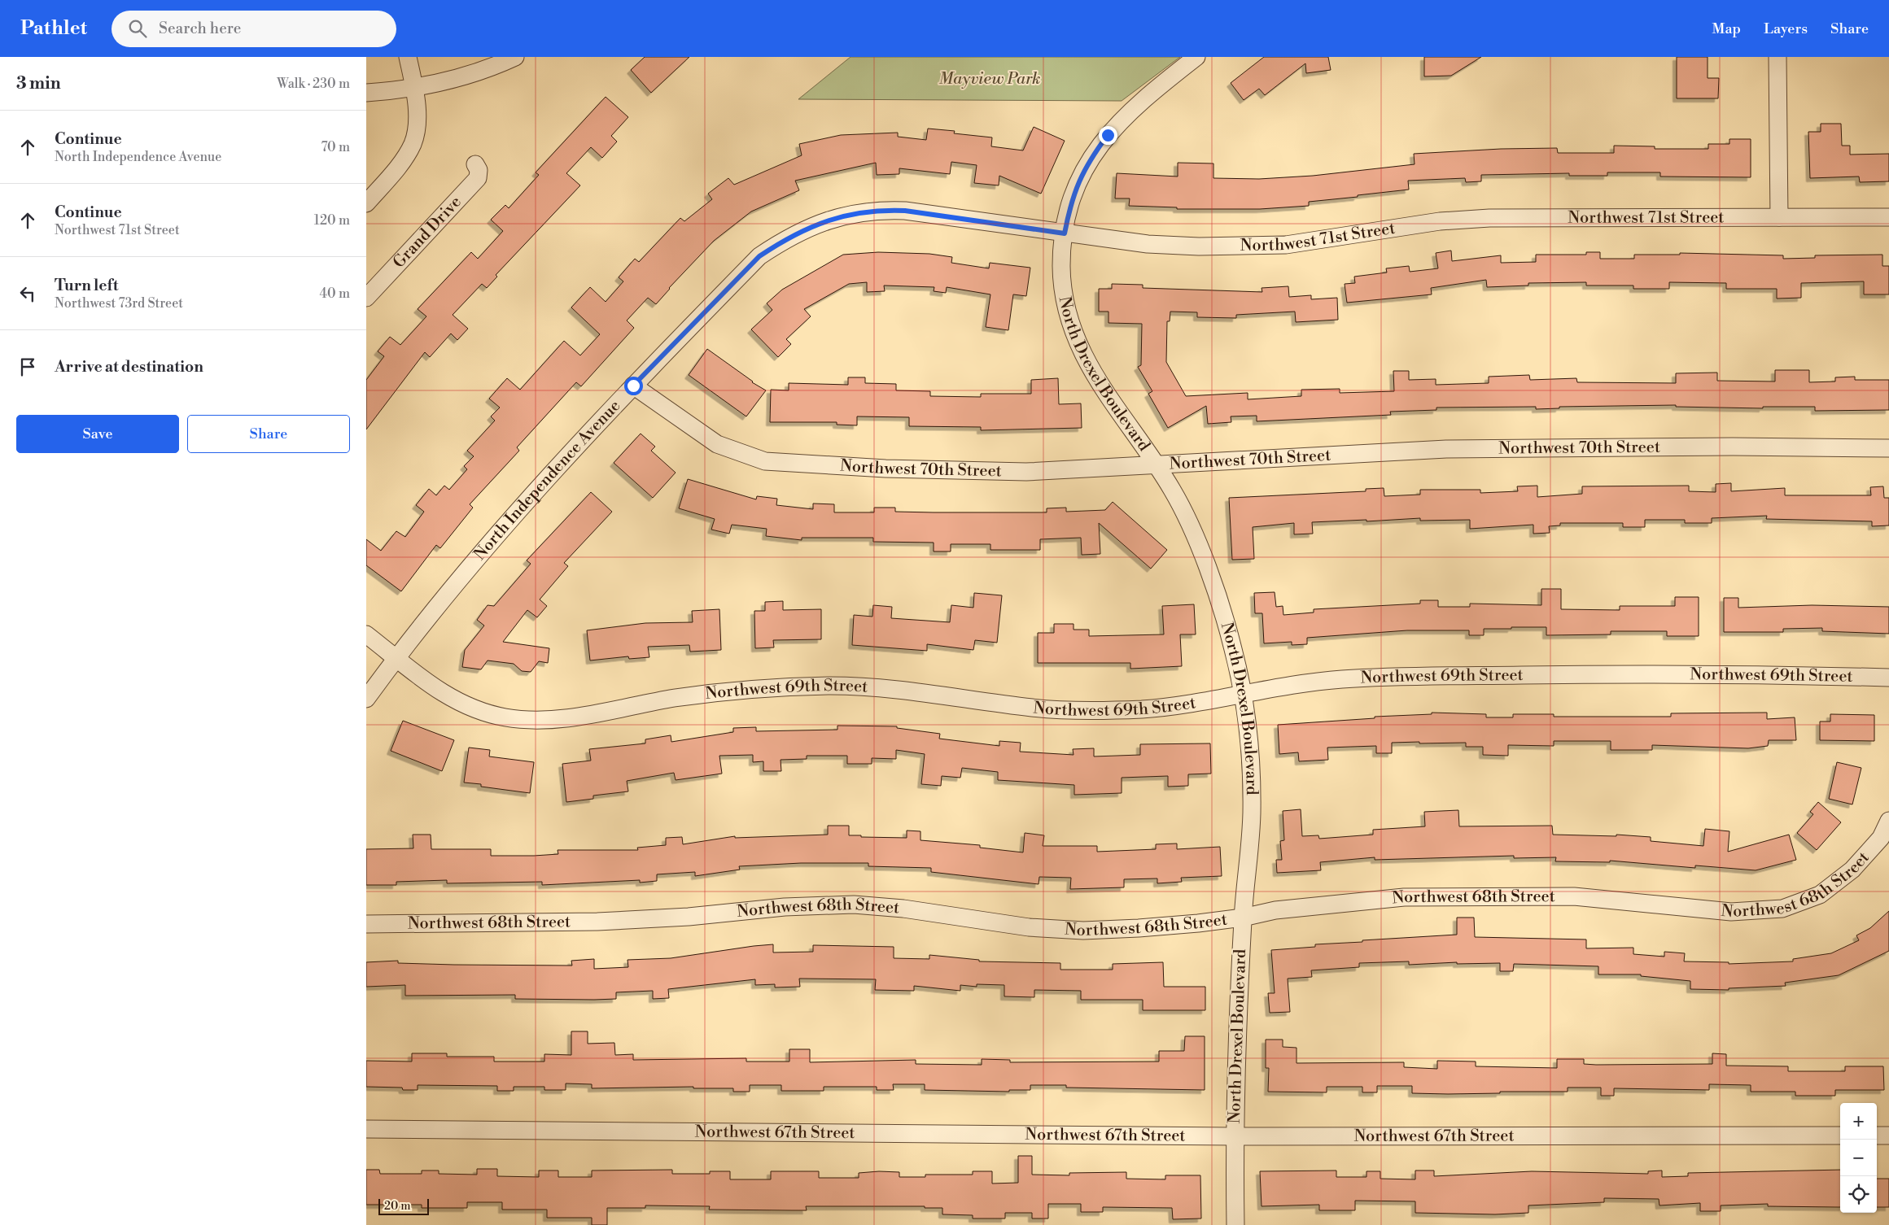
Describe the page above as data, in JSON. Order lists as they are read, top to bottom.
{
  "streets": {
    "street": [
      "Northwest 71st Street",
      "Grand Drive",
      "North Drexel Boulevard",
      "Northwest 70th Street",
      "North Independence Avenue",
      "Northwest 69th Street",
      "Northwest 68th Street",
      "Northwest 67th Street"
    ]
  },
  "crossings": [
    ["Northwest 71st Street", "North Drexel Boulevard"],
    ["Northwest 71st Street", "North Independence Avenue"],
    ["North Drexel Boulevard", "Northwest 70th Street"],
    ["North Drexel Boulevard", "Northwest 69th Street"],
    ["North Drexel Boulevard", "Northwest 68th Street"],
    ["North Drexel Boulevard", "Northwest 67th Street"],
    ["Northwest 70th Street", "North Independence Avenue"],
    ["North Independence Avenue", "Northwest 69th Street"]
  ],
  "parks": ["Mayview Park"],
  "scale_bar": "20 m",
  "page": {
    "header": "Pathlet",
    "search": "Search here",
    "nav": ["Map", "Layers", "Share"],
    "heading": ["3 min", "Walk · 230 m"],
    "list": [
      ["Continue", "North Independence Avenue", "70 m"],
      ["Continue", "Northwest 71st Street", "120 m"],
      ["Turn left", "Northwest 73rd Street", "40 m"],
      "Arrive at destination"
    ],
    "buttons": ["Save", "Share"],
    "map_buttons": ["+", "−"],
    "scale": "20 m"
  }
}
